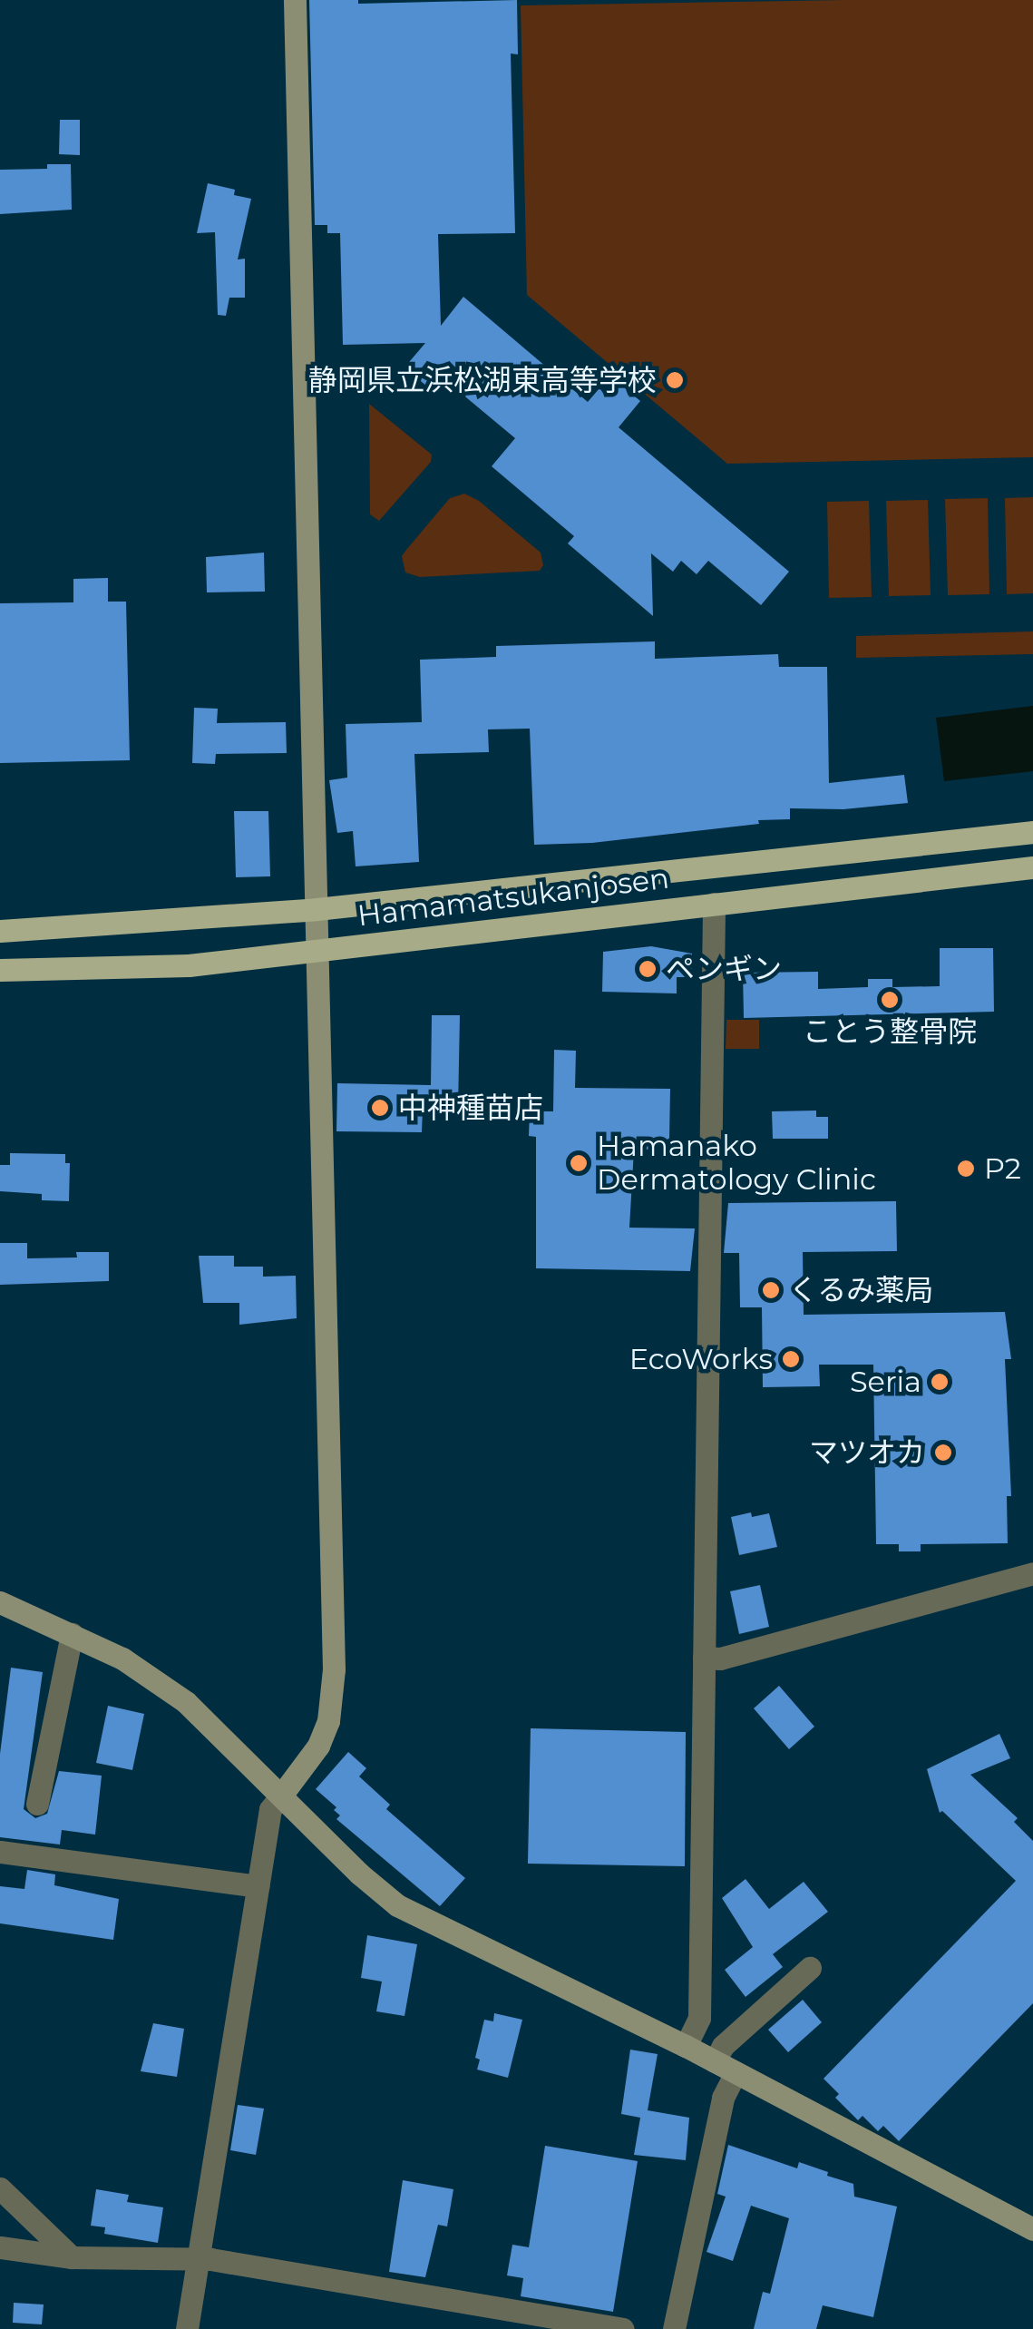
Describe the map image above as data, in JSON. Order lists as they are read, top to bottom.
{
  "streets": {
    "main road": ["Hamamatsukanjosen"]
  },
  "places": [
    "静岡県立浜松湖東高等学校",
    "ペンギン",
    "ことう整骨院",
    "中神種苗店",
    "Hamanako Dermatology Clinic",
    "P2",
    "くるみ薬局",
    "EcoWorks",
    "Seria",
    "マツオカ"
  ]
}
